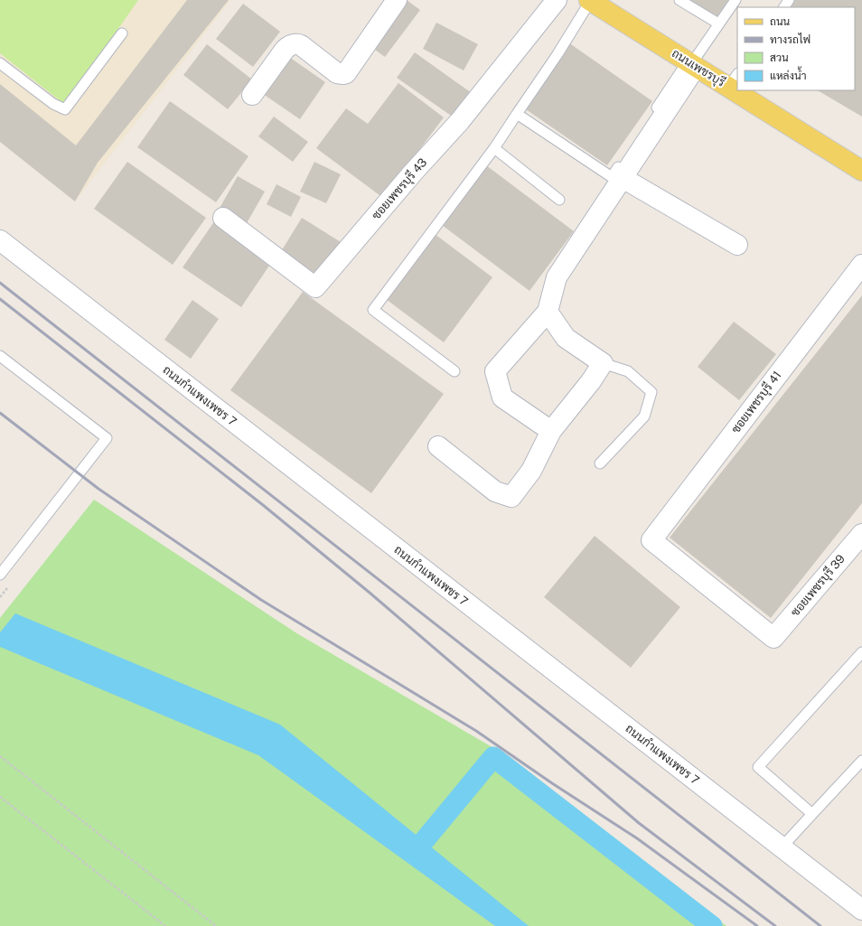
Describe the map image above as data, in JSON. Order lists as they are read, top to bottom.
{
  "streets": {
    "main road": ["ถนนเพชรบุรี"],
    "street": [
      "ซอยเพชรบุรี 43",
      "ถนนกำแพงเพชร 7",
      "ซอยเพชรบุรี 41",
      "ซอยเพชรบุรี 39"
    ]
  },
  "crossings": [
    ["ซอยเพชรบุรี 41", "ซอยเพชรบุรี 39"]
  ],
  "legend": [
    "ถนน",
    "ทางรถไฟ",
    "สวน",
    "แหล่งน้ำ"
  ]
}
